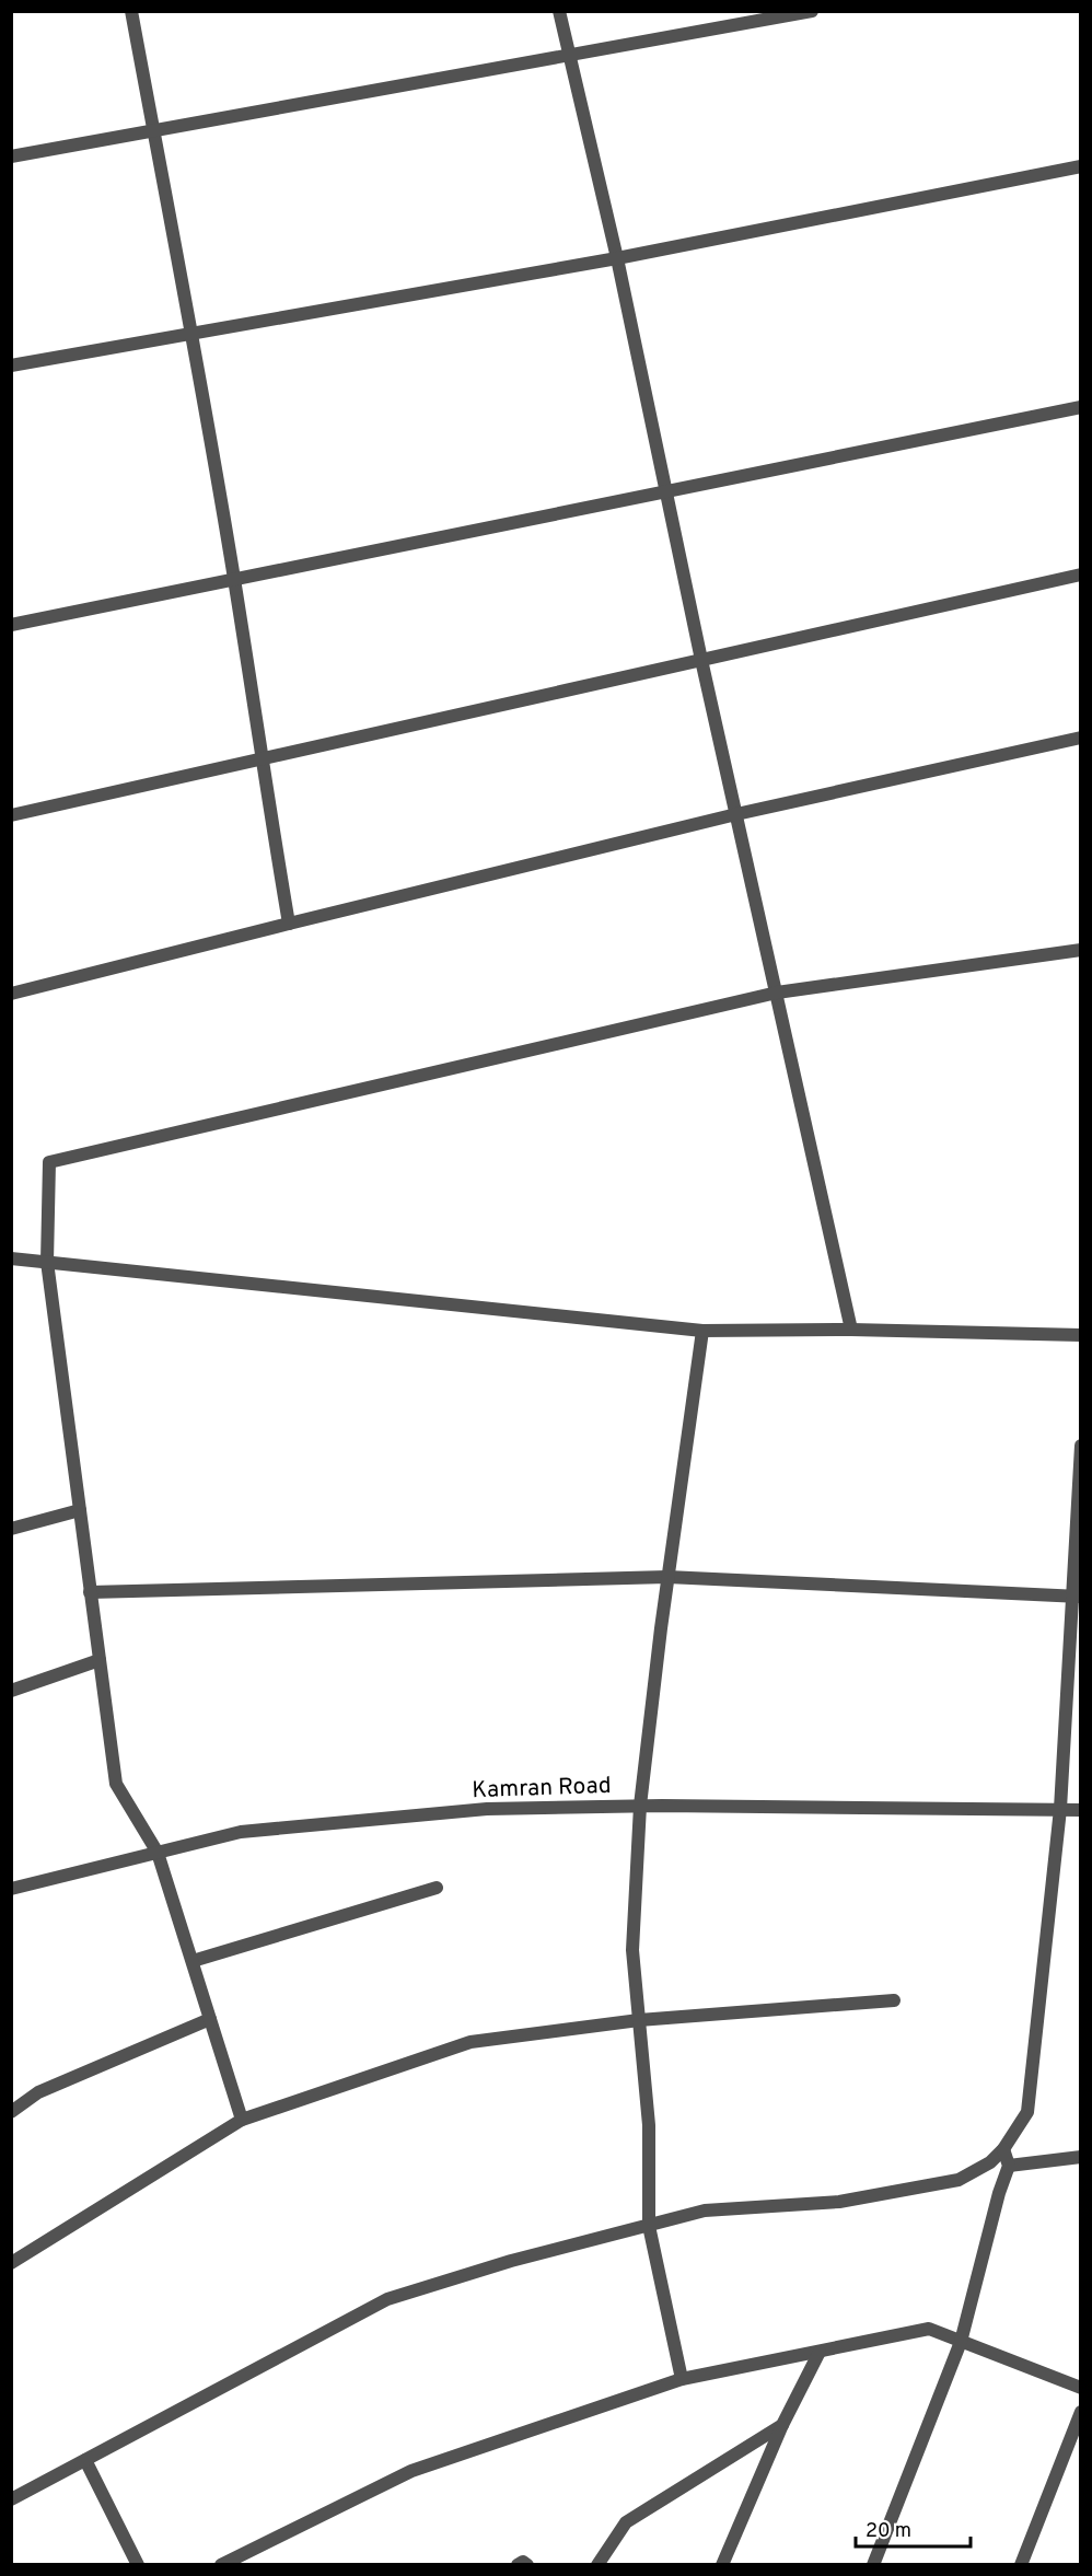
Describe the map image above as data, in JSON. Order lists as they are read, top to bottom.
{
  "streets": {
    "street": ["Kamran Road"]
  },
  "scale_bar": "20 m"
}
